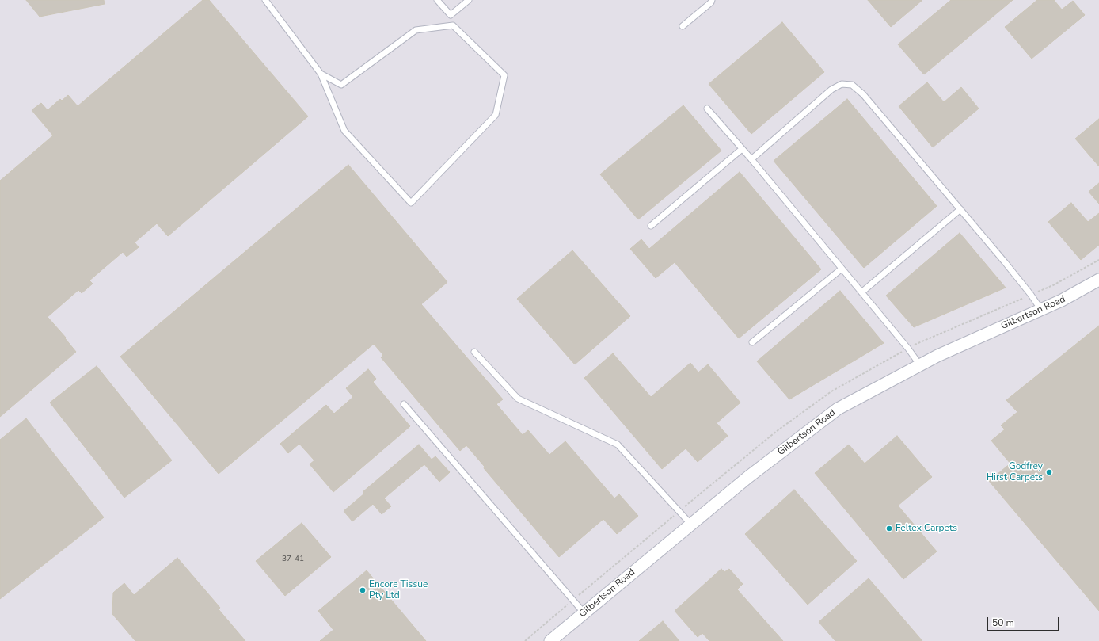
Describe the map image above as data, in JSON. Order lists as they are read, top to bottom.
{
  "streets": {
    "street": ["Gilbertson Road"]
  },
  "places": ["Godfrey Hirst Carpets", "Feltex Carpets", "Encore Tissue Pty Ltd"],
  "house_numbers": ["37-41"],
  "scale_bar": "50 m"
}
